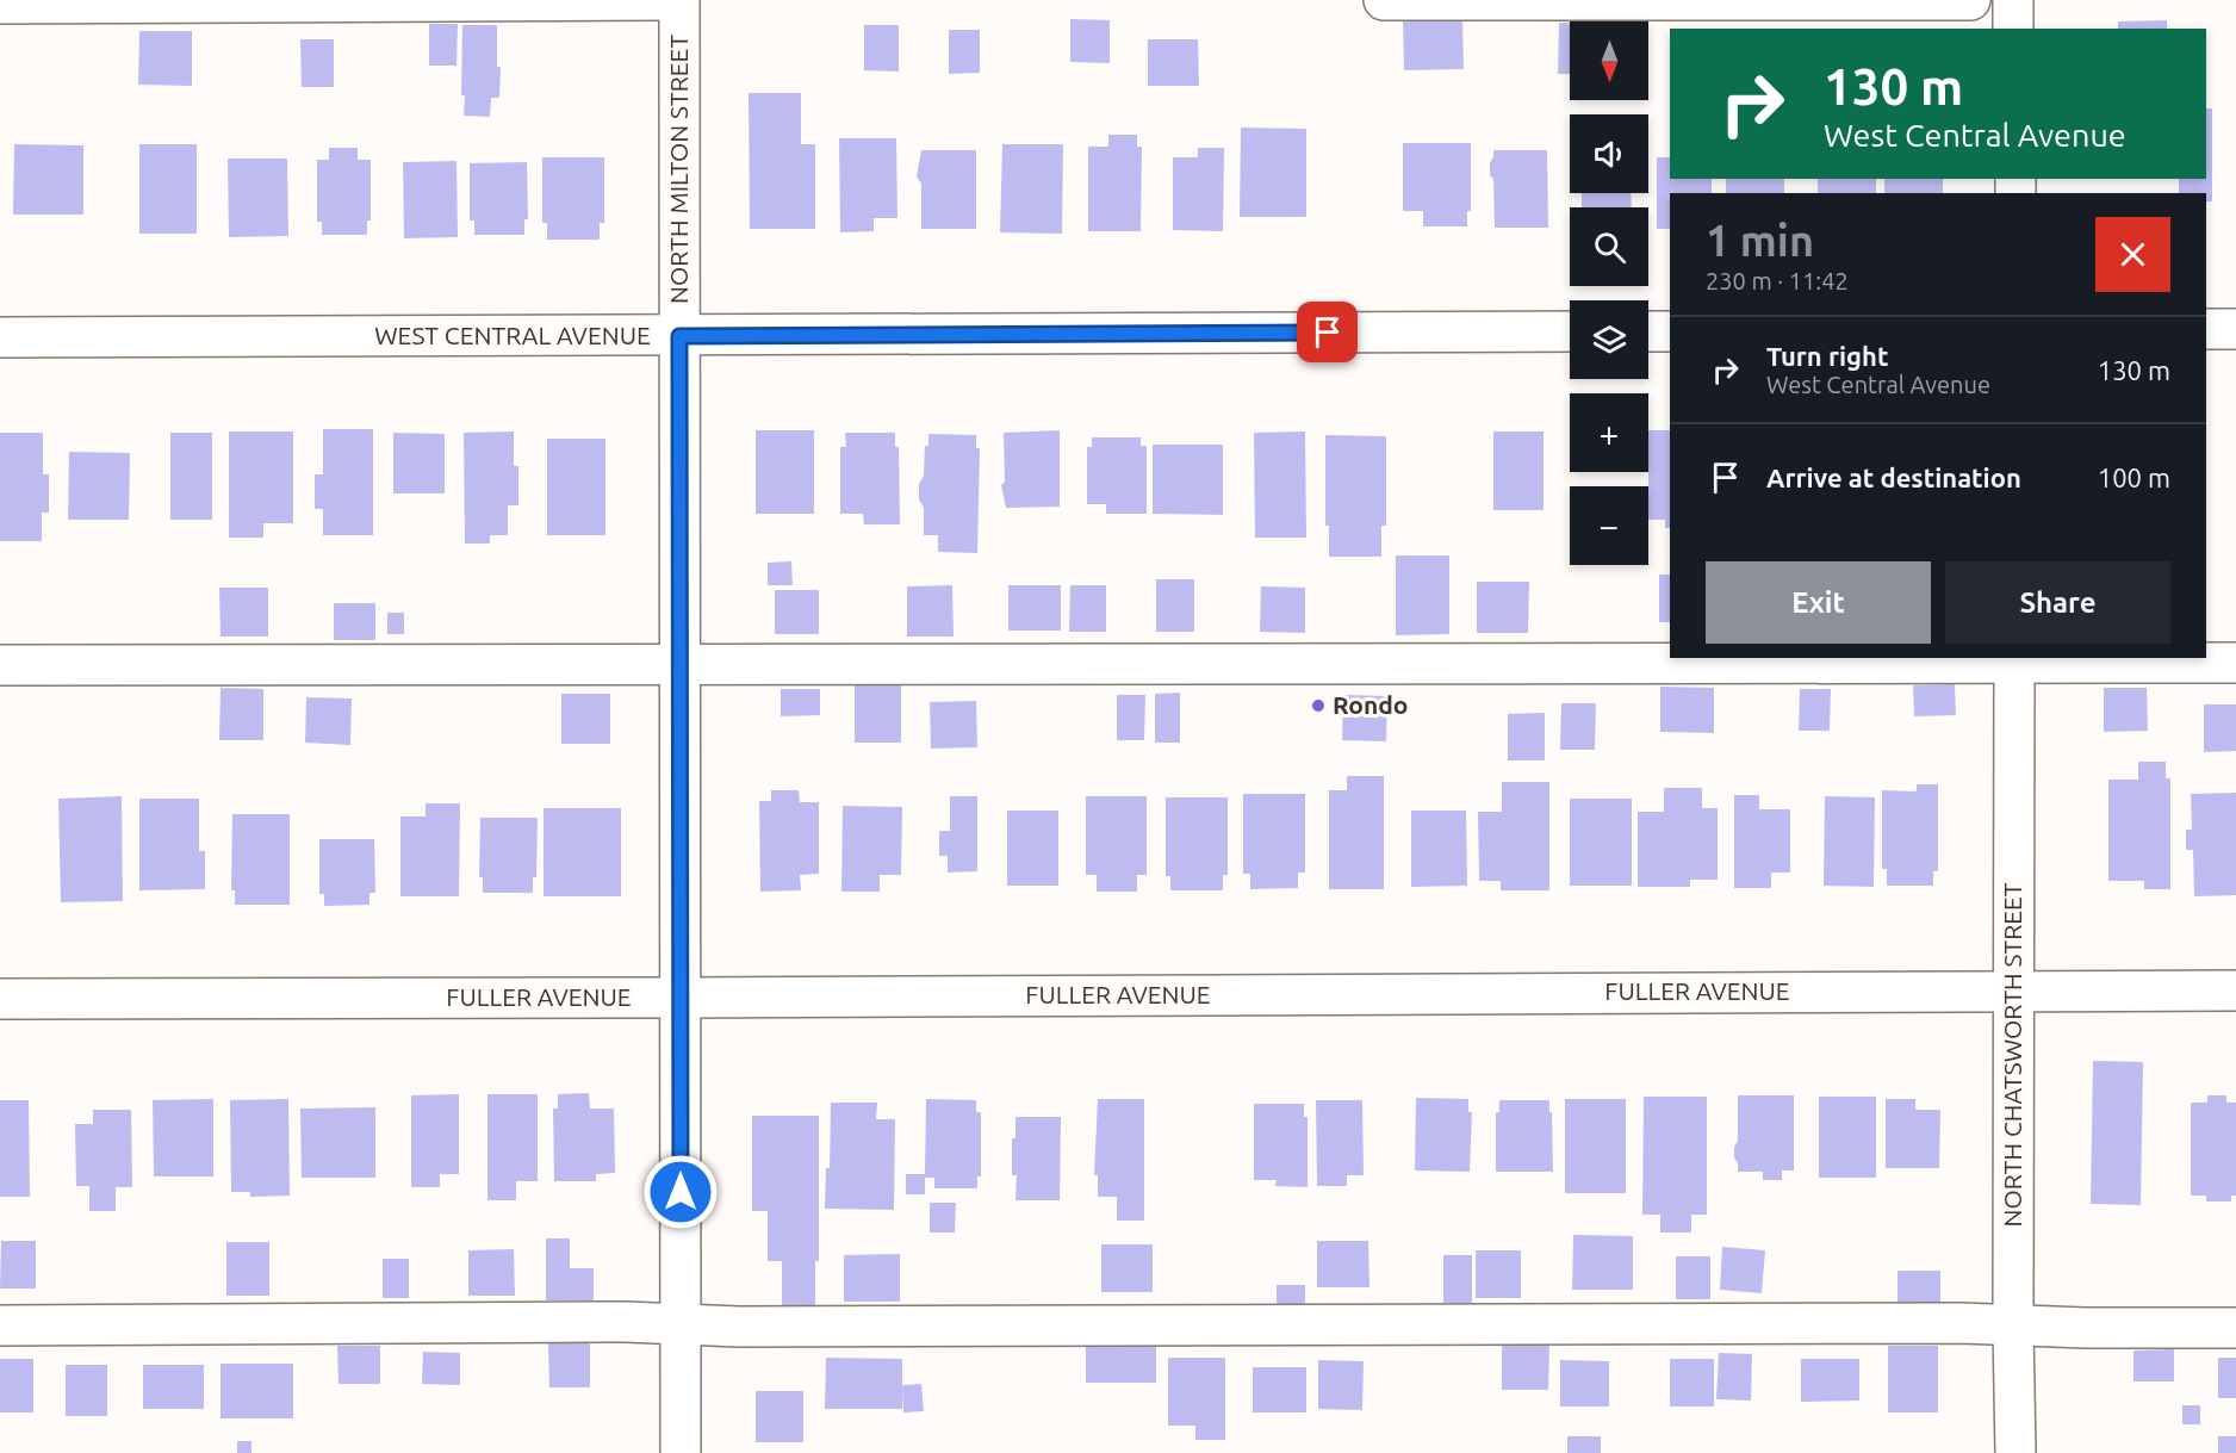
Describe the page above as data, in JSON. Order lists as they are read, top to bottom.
{
  "streets": {
    "street": [
      "NORTH MILTON STREET",
      "WEST CENTRAL AVENUE",
      "FULLER AVENUE",
      "NORTH CHATSWORTH STREET"
    ]
  },
  "crossings": [
    ["NORTH MILTON STREET", "WEST CENTRAL AVENUE"],
    ["NORTH MILTON STREET", "FULLER AVENUE"],
    ["FULLER AVENUE", "NORTH CHATSWORTH STREET"]
  ],
  "places": ["Rondo"],
  "north": "bottom",
  "page": {
    "map_buttons": ["+", "−"],
    "turn": ["130 m", "West Central Avenue"],
    "heading": ["1 min", "230 m · 11:42"],
    "list": [
      {
        "name": "Turn right",
        "note": "West Central Avenue",
        "value": "130 m"
      },
      {
        "name": "Arrive at destination",
        "value": "100 m"
      }
    ],
    "buttons": ["Exit", "Share"]
  }
}
